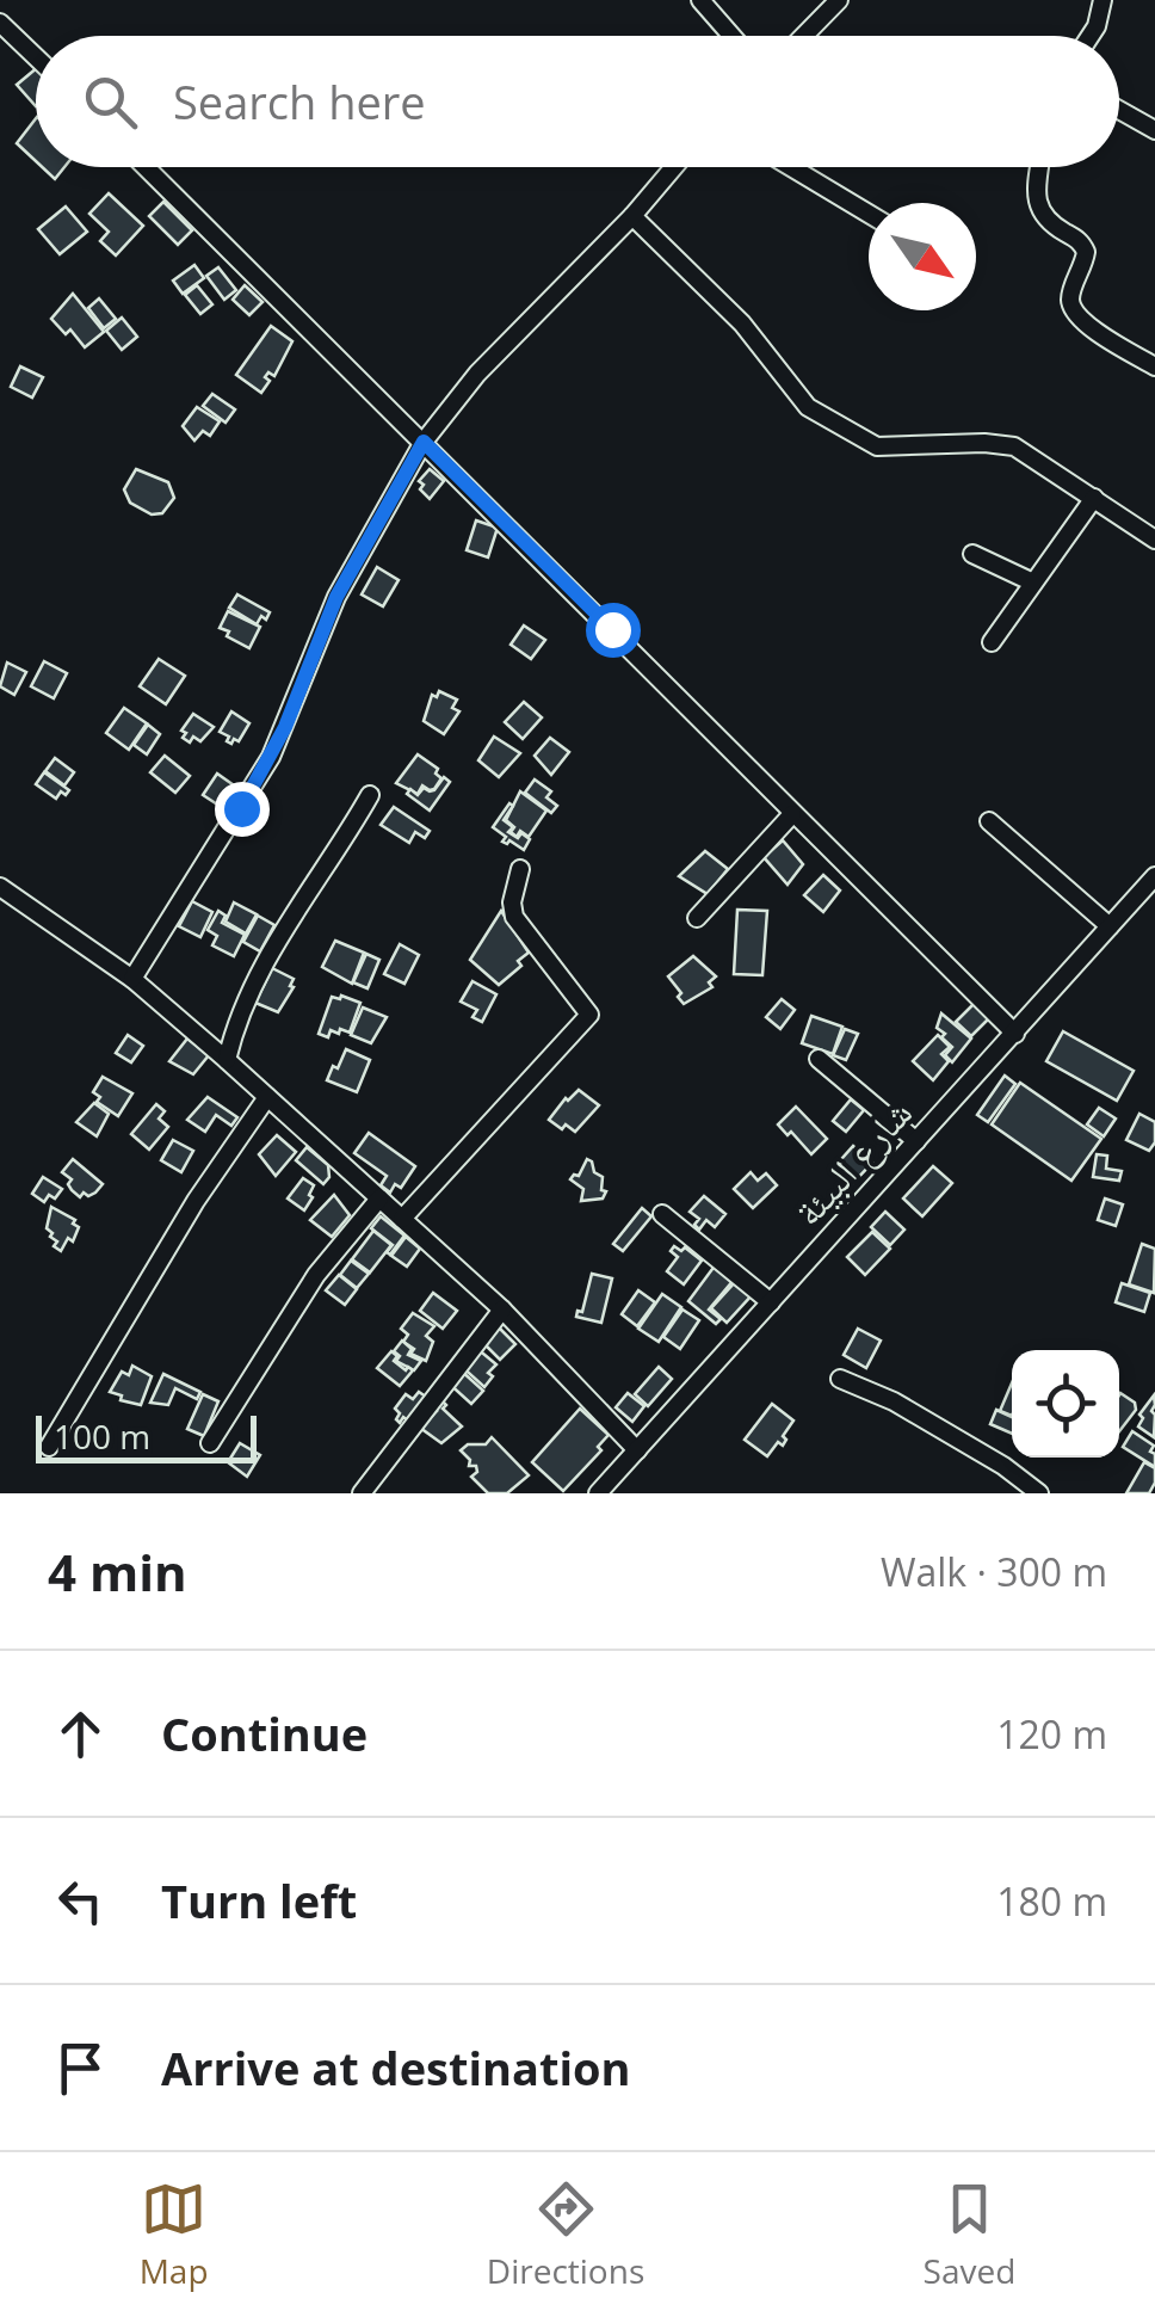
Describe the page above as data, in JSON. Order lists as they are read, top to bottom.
{
  "streets": {
    "street": ["شارع البيئة"]
  },
  "scale_bar": "100 m",
  "north": "bottom right",
  "page": {
    "search": "Search here",
    "scale": "100 m",
    "heading": ["4 min", "Walk · 300 m"],
    "list": [
      ["Continue", "120 m"],
      ["Turn left", "180 m"],
      "Arrive at destination"
    ],
    "nav": ["Map", "Directions", "Saved"]
  }
}
